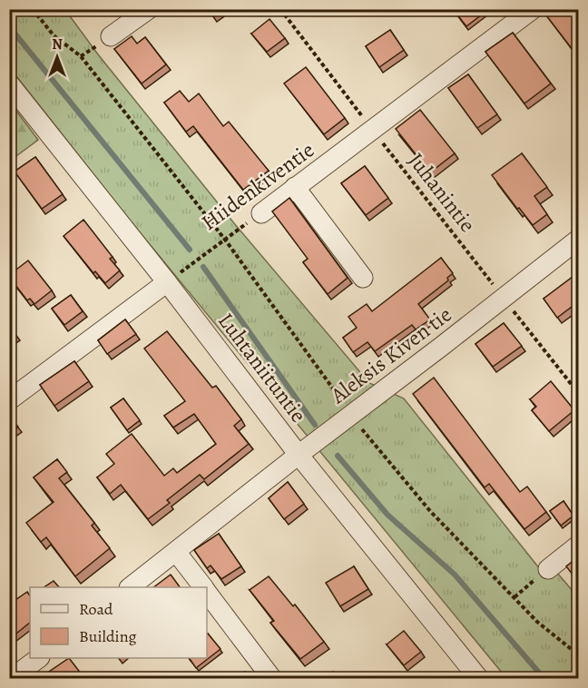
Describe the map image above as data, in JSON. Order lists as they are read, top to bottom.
{
  "streets": {
    "street": ["Hiidenkiventie", "Aleksis Kiven tie", "Luhtaniituntie"],
    "path": ["Juhanintie"]
  },
  "crossings": [
    ["Hiidenkiventie", "Juhanintie"],
    ["Hiidenkiventie", "Luhtaniituntie"],
    ["Juhanintie", "Aleksis Kiven tie"],
    ["Aleksis Kiven tie", "Luhtaniituntie"]
  ],
  "legend": ["Road", "Building"],
  "north": "top"
}
